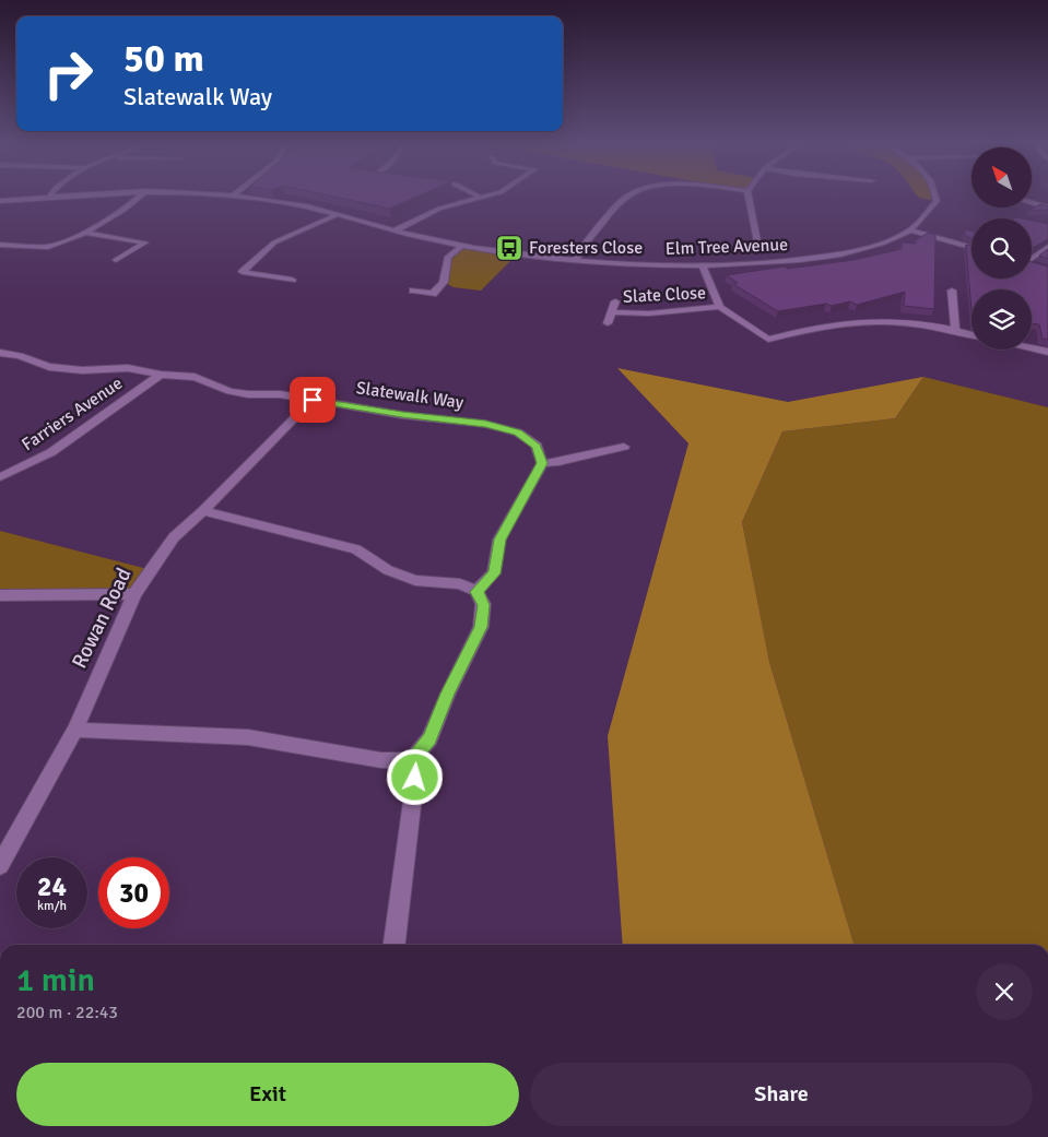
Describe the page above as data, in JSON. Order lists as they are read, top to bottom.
{
  "streets": {
    "street": [
      "Elm Tree Avenue",
      "Slate Close",
      "Slatewalk Way",
      "Farriers Avenue",
      "Rowan Road"
    ]
  },
  "crossings": [
    ["Slatewalk Way", "Farriers Avenue"],
    ["Slatewalk Way", "Rowan Road"]
  ],
  "places": {
    "bus stop": ["Foresters Close"]
  },
  "north": "top left",
  "page": {
    "turn": ["50 m", "Slatewalk Way"],
    "speed": "24 km/h",
    "limit": "30",
    "heading": ["1 min", "200 m · 22:43"],
    "buttons": ["Exit", "Share"]
  }
}
